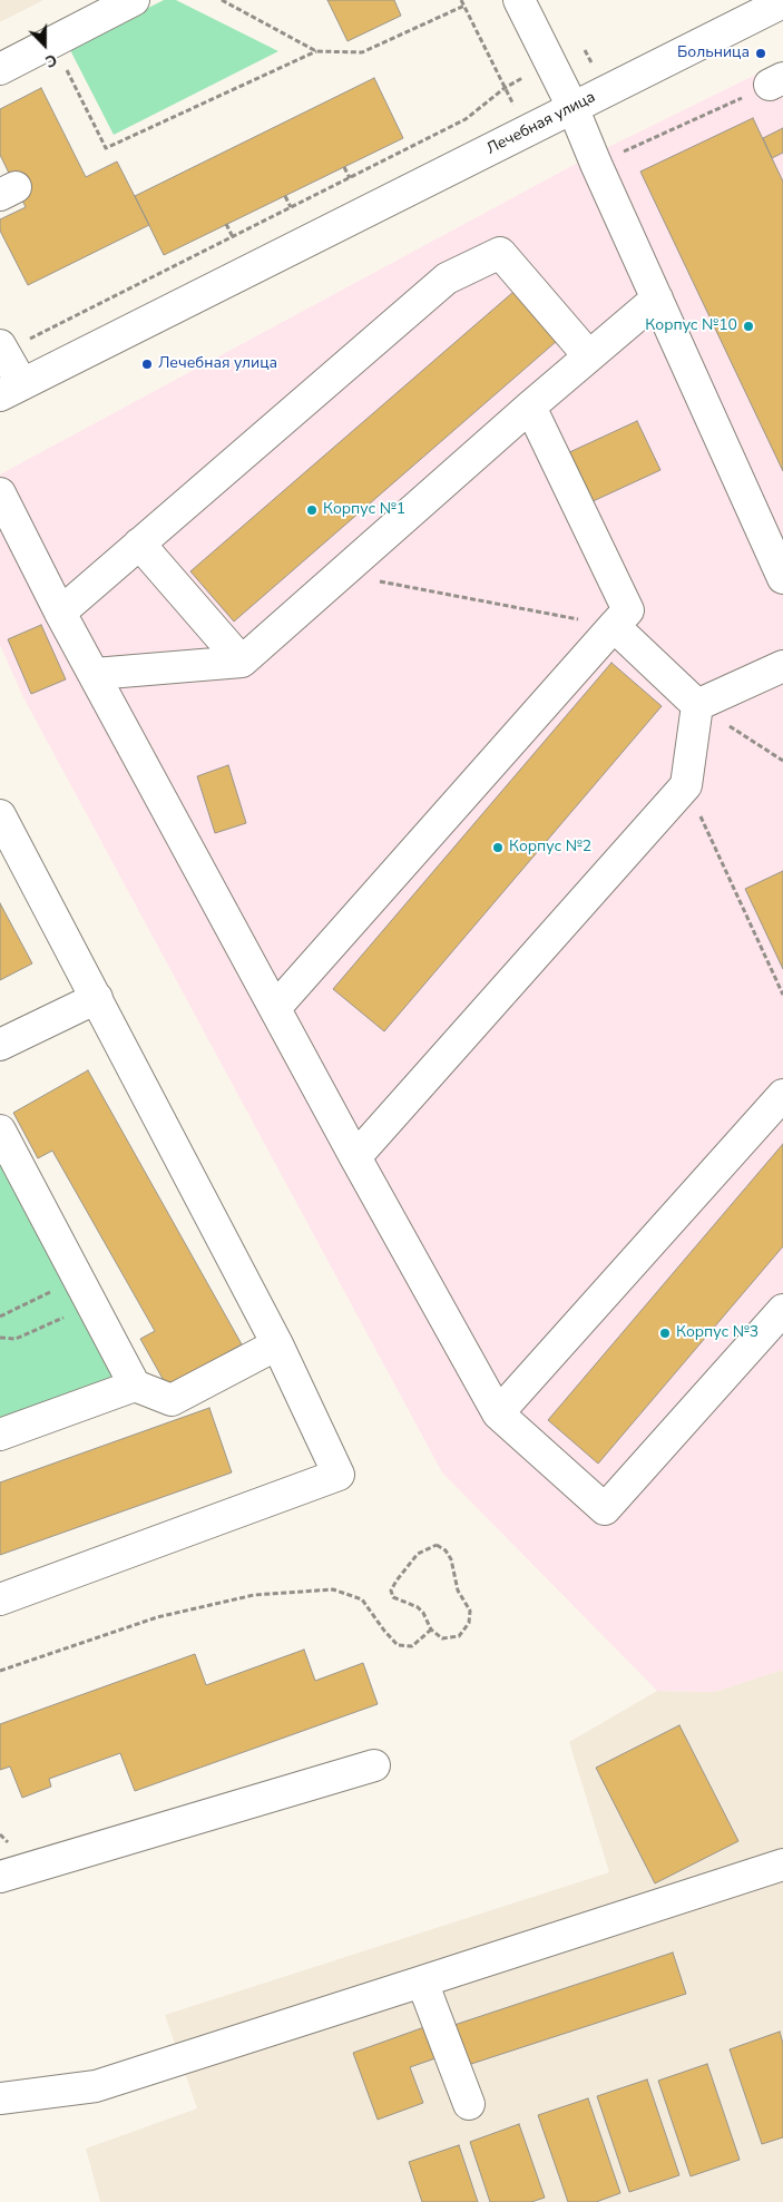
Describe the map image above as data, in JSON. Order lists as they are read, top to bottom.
{
  "streets": {
    "street": ["Лечебная улица"]
  },
  "places": [
    "Больница",
    "Корпус №10",
    "Лечебная улица",
    "Корпус №1",
    "Корпус №2",
    "Корпус №3"
  ],
  "north": "bottom"
}
